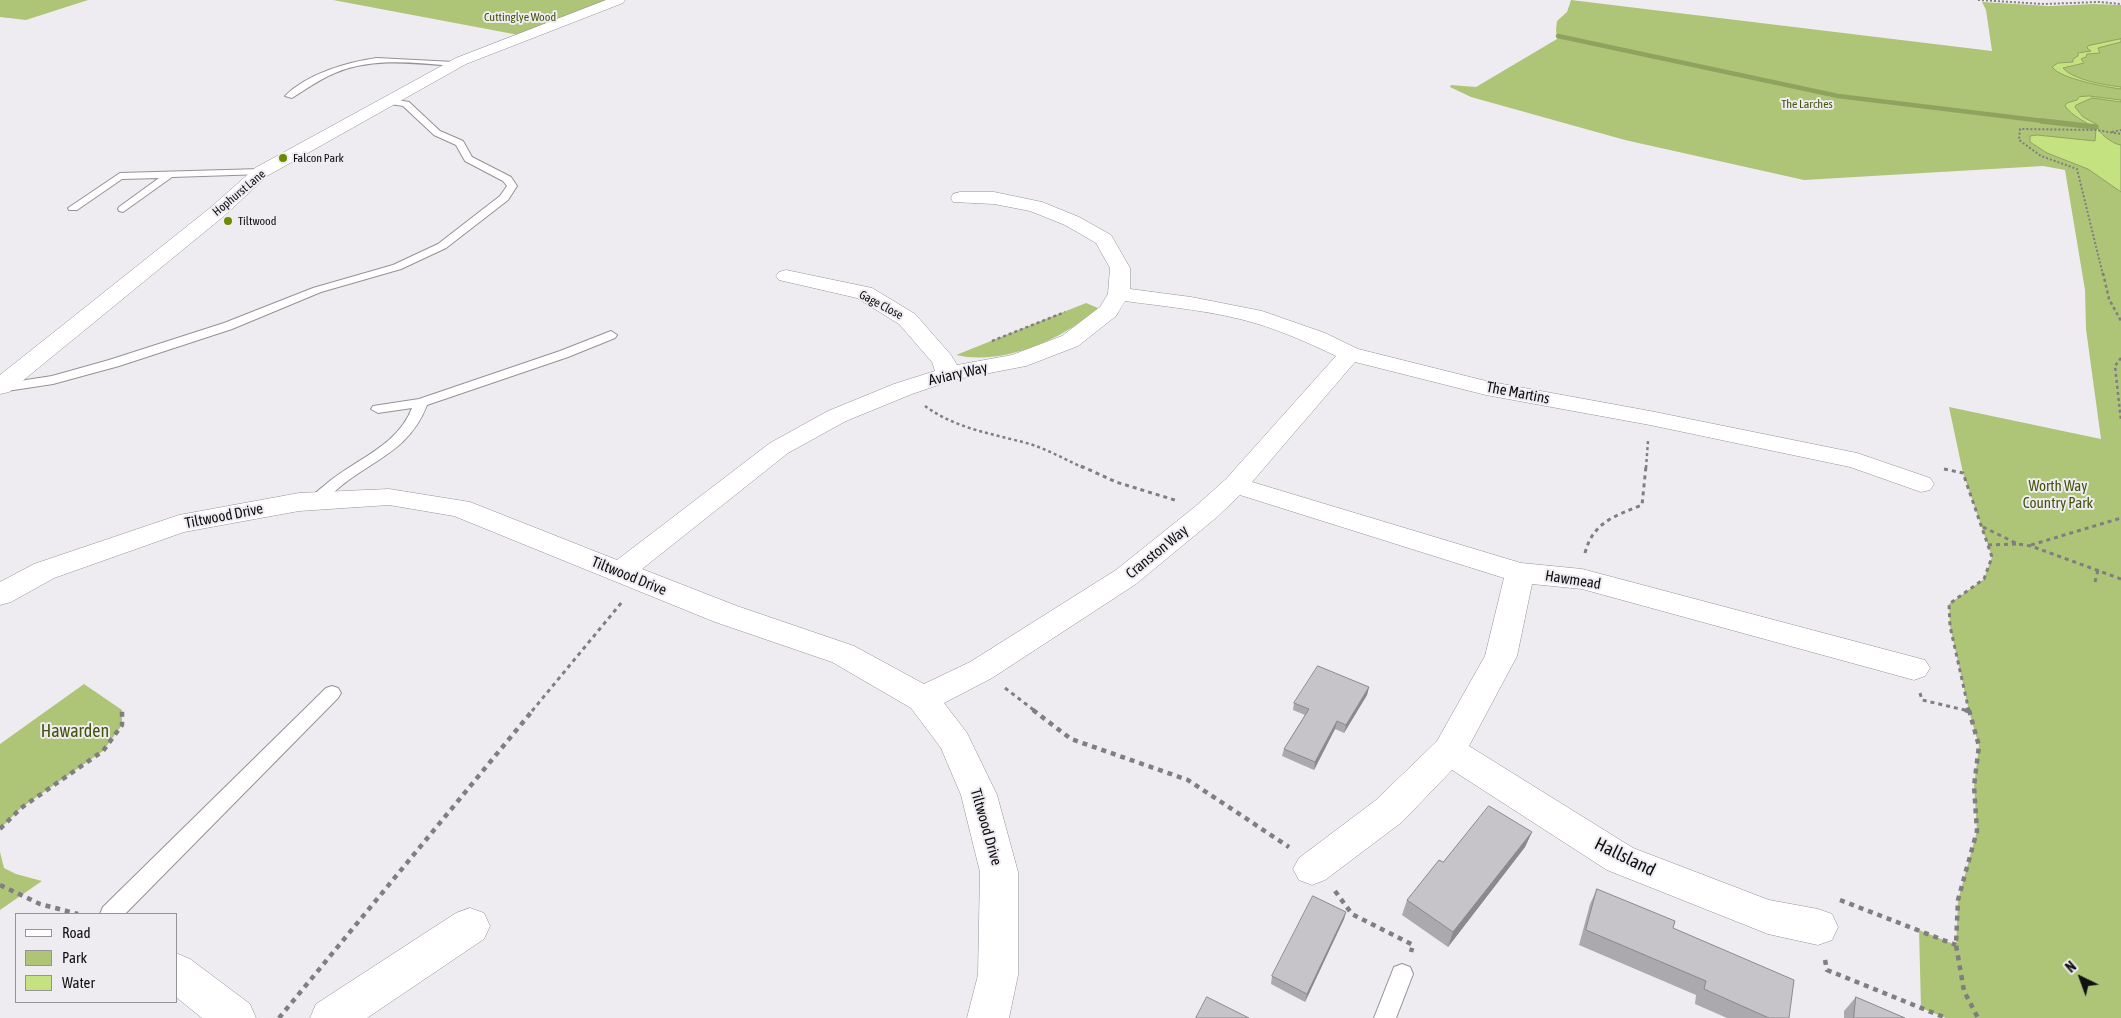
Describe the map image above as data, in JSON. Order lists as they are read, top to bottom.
{
  "streets": {
    "street": [
      "Hophurst Lane",
      "Gage Close",
      "Aviary Way",
      "The Martins",
      "Tiltwood Drive",
      "Cranston Way",
      "Hawmead",
      "Hallsland"
    ]
  },
  "crossings": [
    ["Gage Close", "Aviary Way"],
    ["Aviary Way", "The Martins"],
    ["Aviary Way", "Tiltwood Drive"],
    ["The Martins", "Cranston Way"],
    ["Tiltwood Drive", "Cranston Way"],
    ["Cranston Way", "Hawmead"]
  ],
  "parks": [
    "Cuttinglye Wood",
    "The Larches",
    "Worth Way Country Park",
    "Hawarden"
  ],
  "places": ["Falcon Park", "Tiltwood"],
  "legend": ["Road", "Park", "Water"],
  "north": "top left"
}
